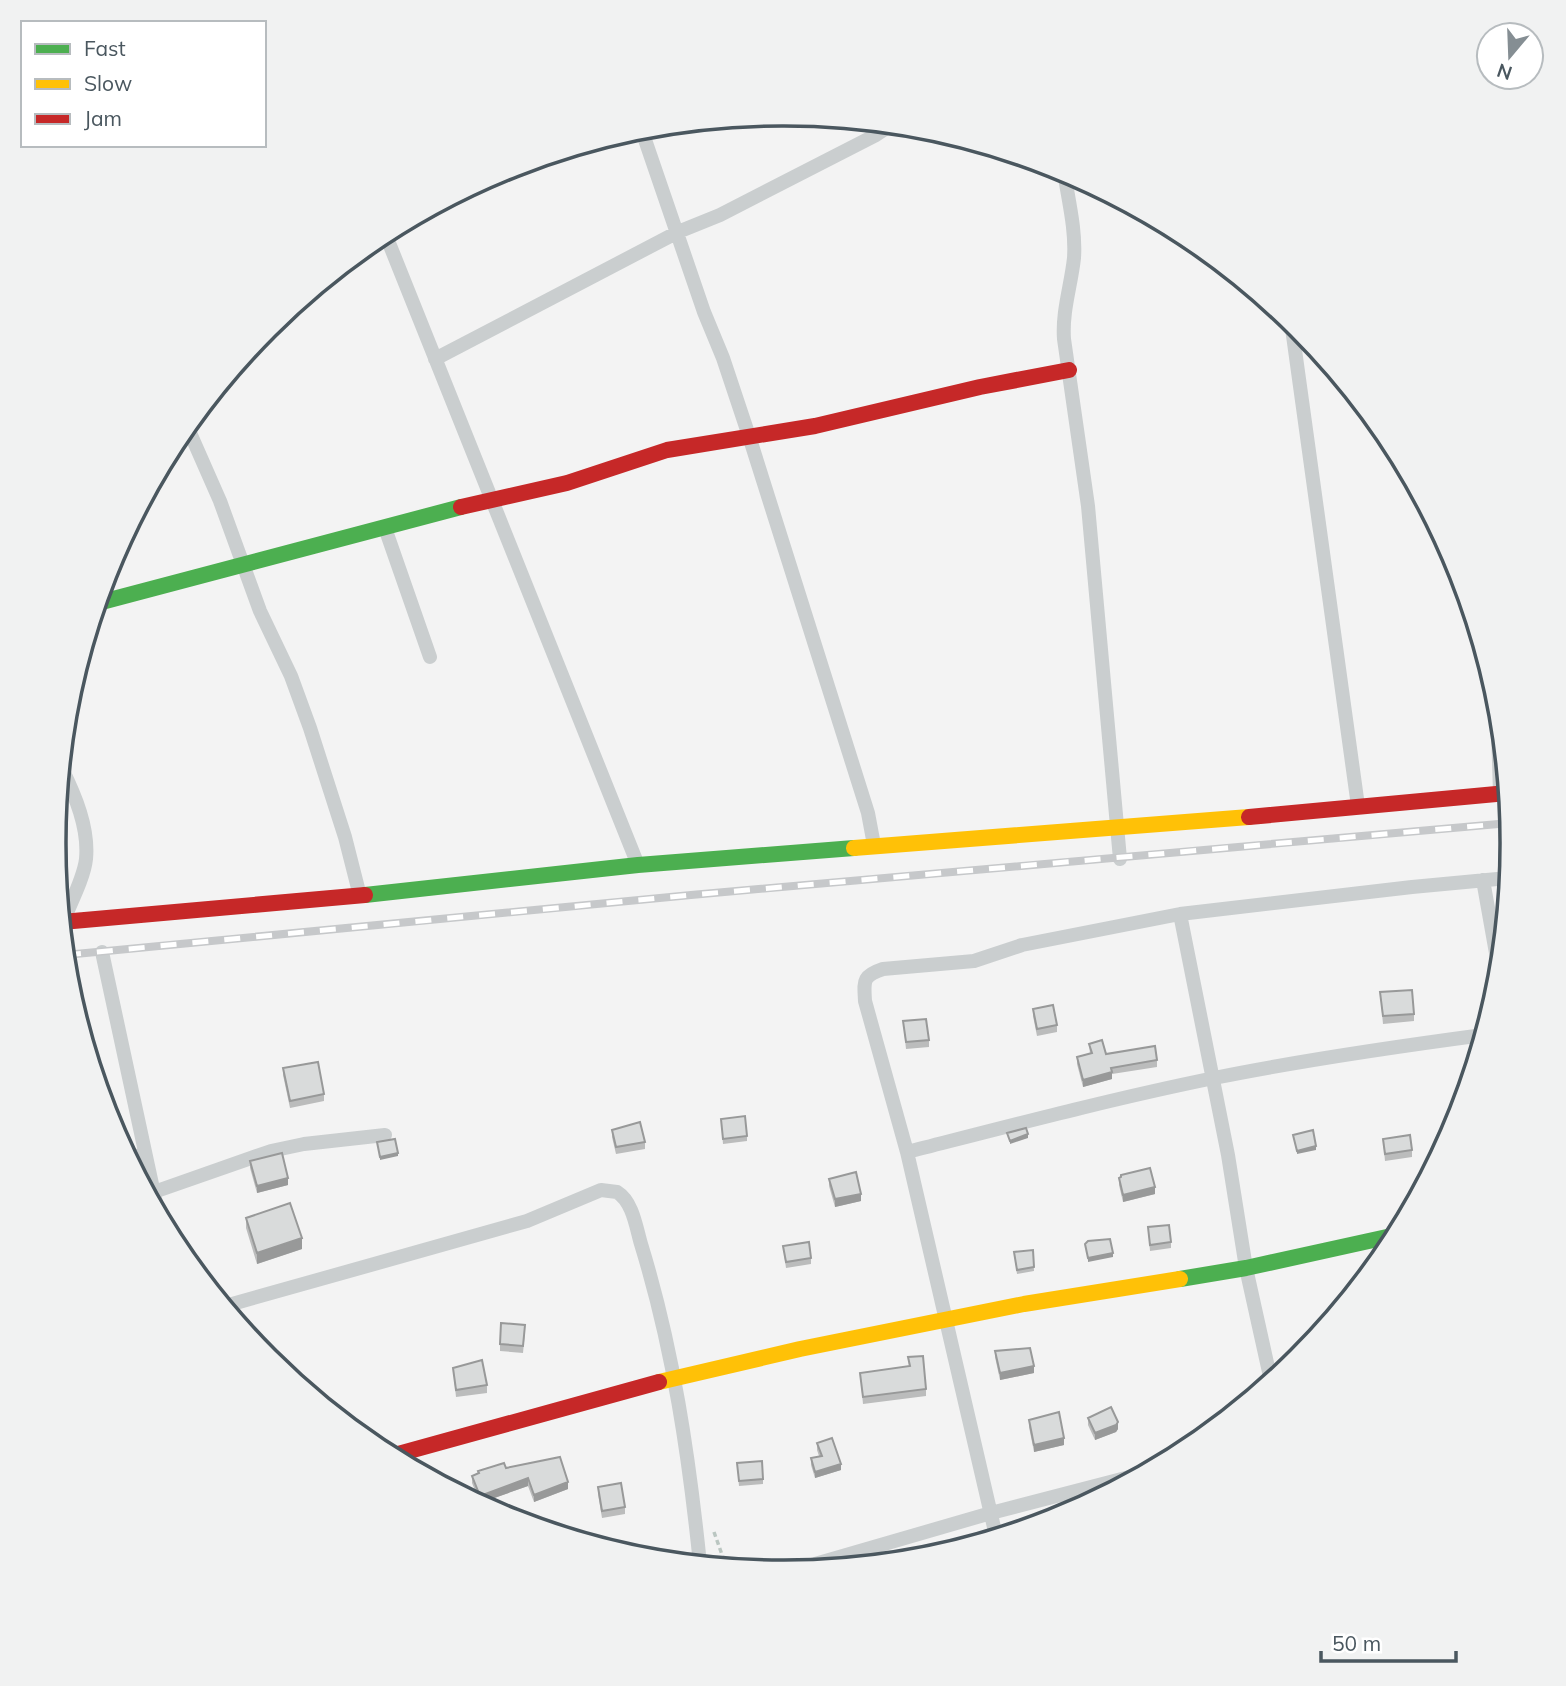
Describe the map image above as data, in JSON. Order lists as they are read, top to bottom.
{
  "legend": ["Fast", "Slow", "Jam"],
  "scale_bar": "50 m",
  "north": "bottom"
}
